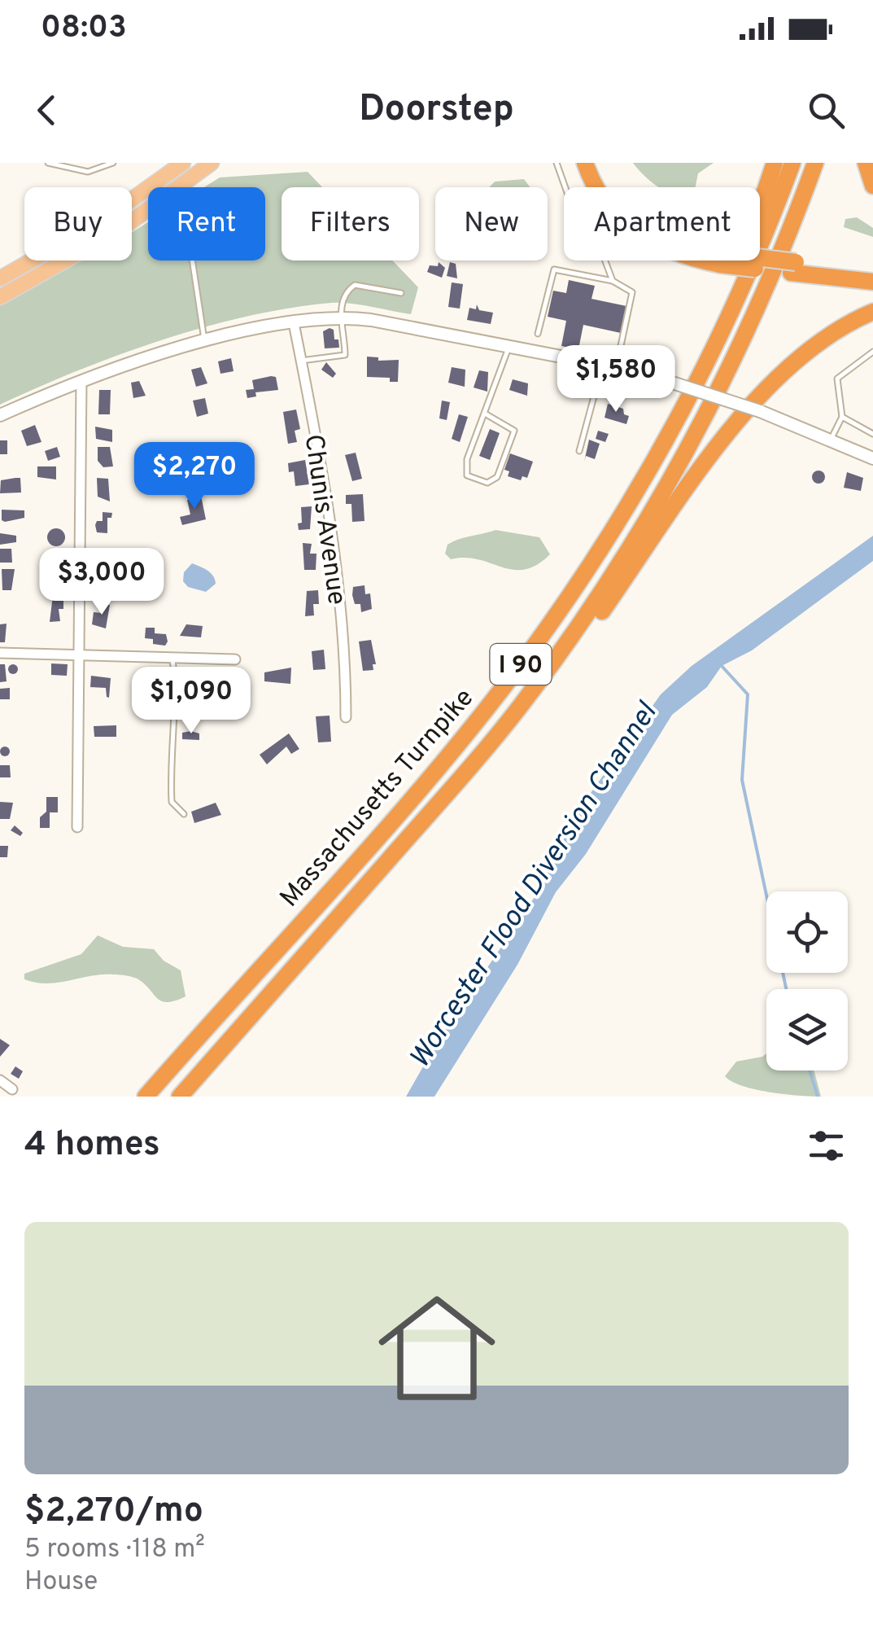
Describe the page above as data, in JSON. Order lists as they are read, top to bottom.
{
  "streets": {
    "highway": ["I 90", "Massachusetts Turnpike"],
    "street": ["Chunis Avenue"]
  },
  "water": ["Worcester Flood Diversion Channel"],
  "page": {
    "status": "08:03",
    "header": "Doorstep",
    "chip": [
      "Buy",
      "Rent",
      "Filters",
      "New",
      "Apartment"
    ],
    "price": [
      "$1,580",
      "$2,270",
      "$3,000",
      "$1,090"
    ],
    "heading": "4 homes",
    "list": [
      {
        "name": "$2,270/mo",
        "note": "5 rooms · 118 m² · House"
      }
    ]
  }
}
